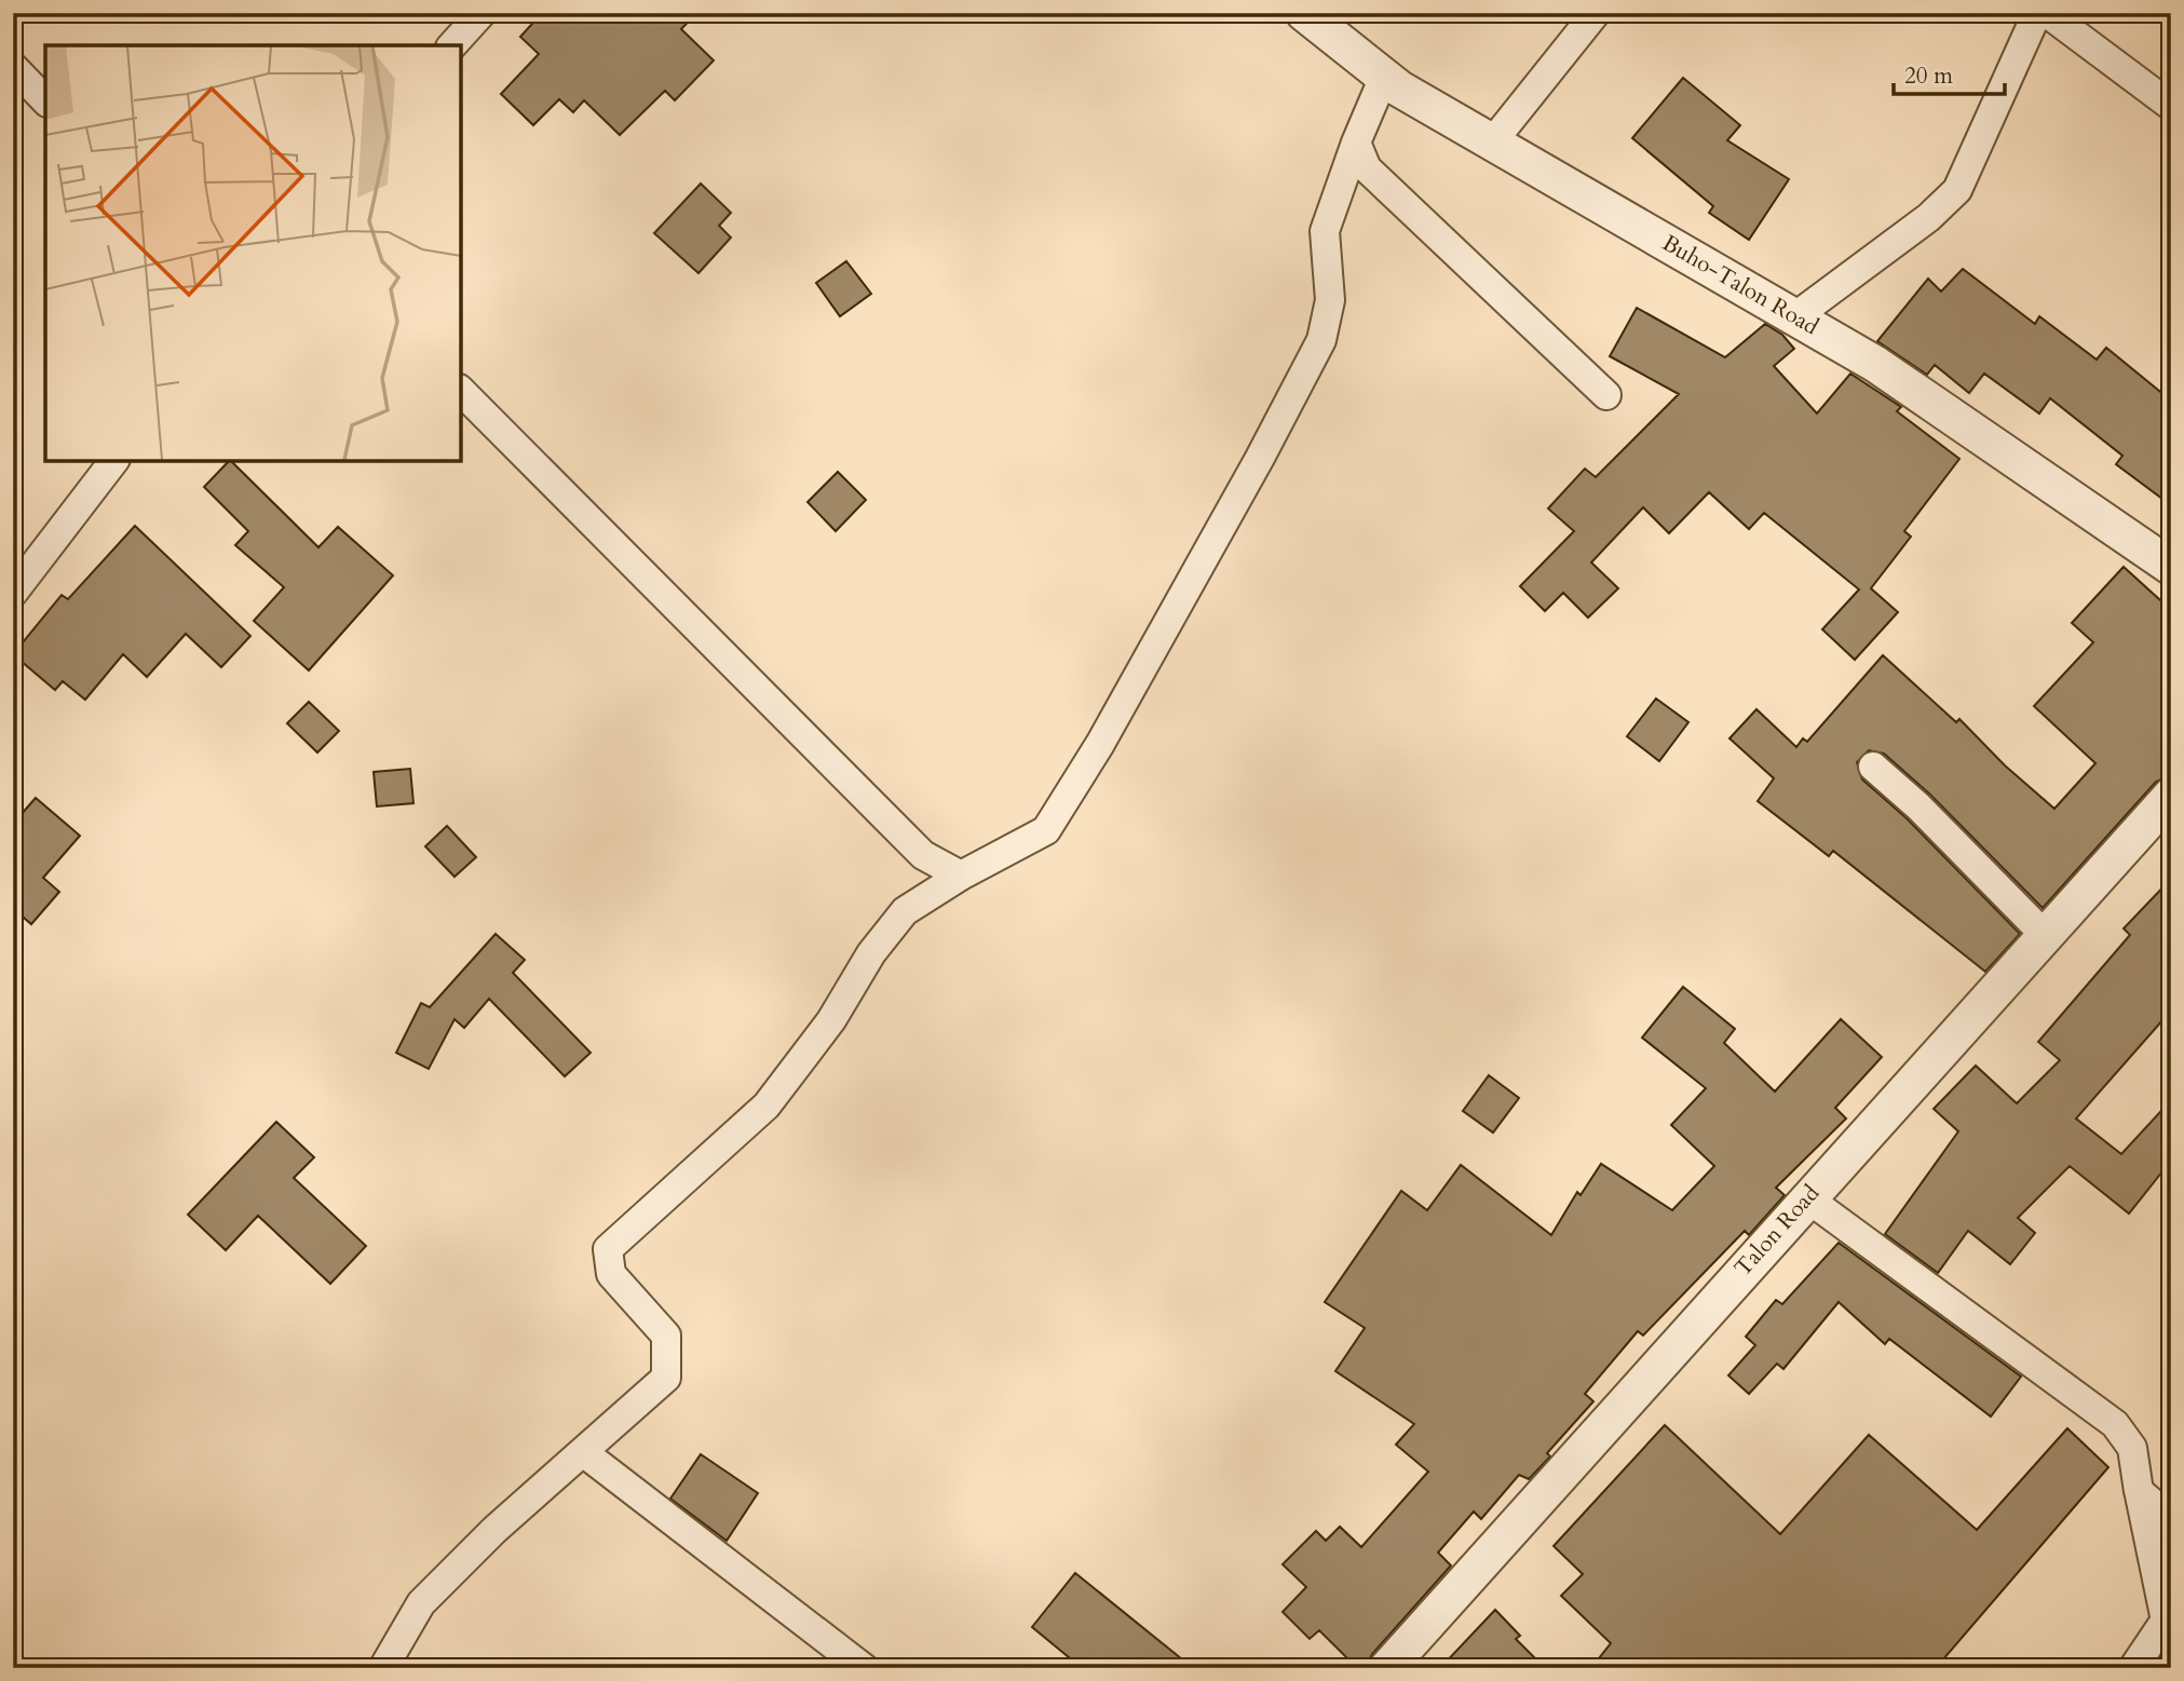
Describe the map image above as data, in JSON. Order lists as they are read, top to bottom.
{
  "streets": {
    "street": ["Buho-Talon Road", "Talon Road"]
  },
  "scale_bar": "20 m"
}
